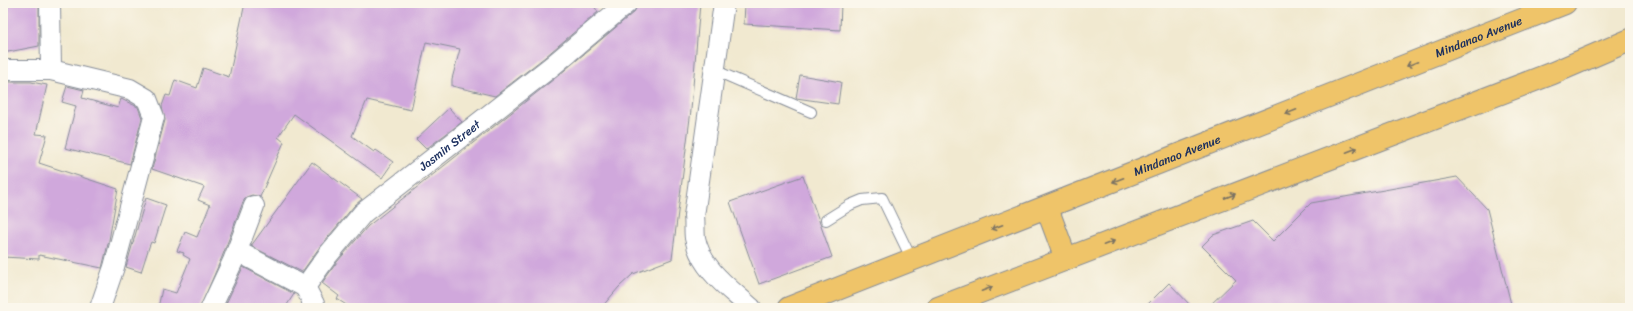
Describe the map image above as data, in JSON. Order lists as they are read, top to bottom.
{
  "streets": {
    "main road": ["Mindanao Avenue"],
    "street": ["Jasmin Street"]
  }
}
